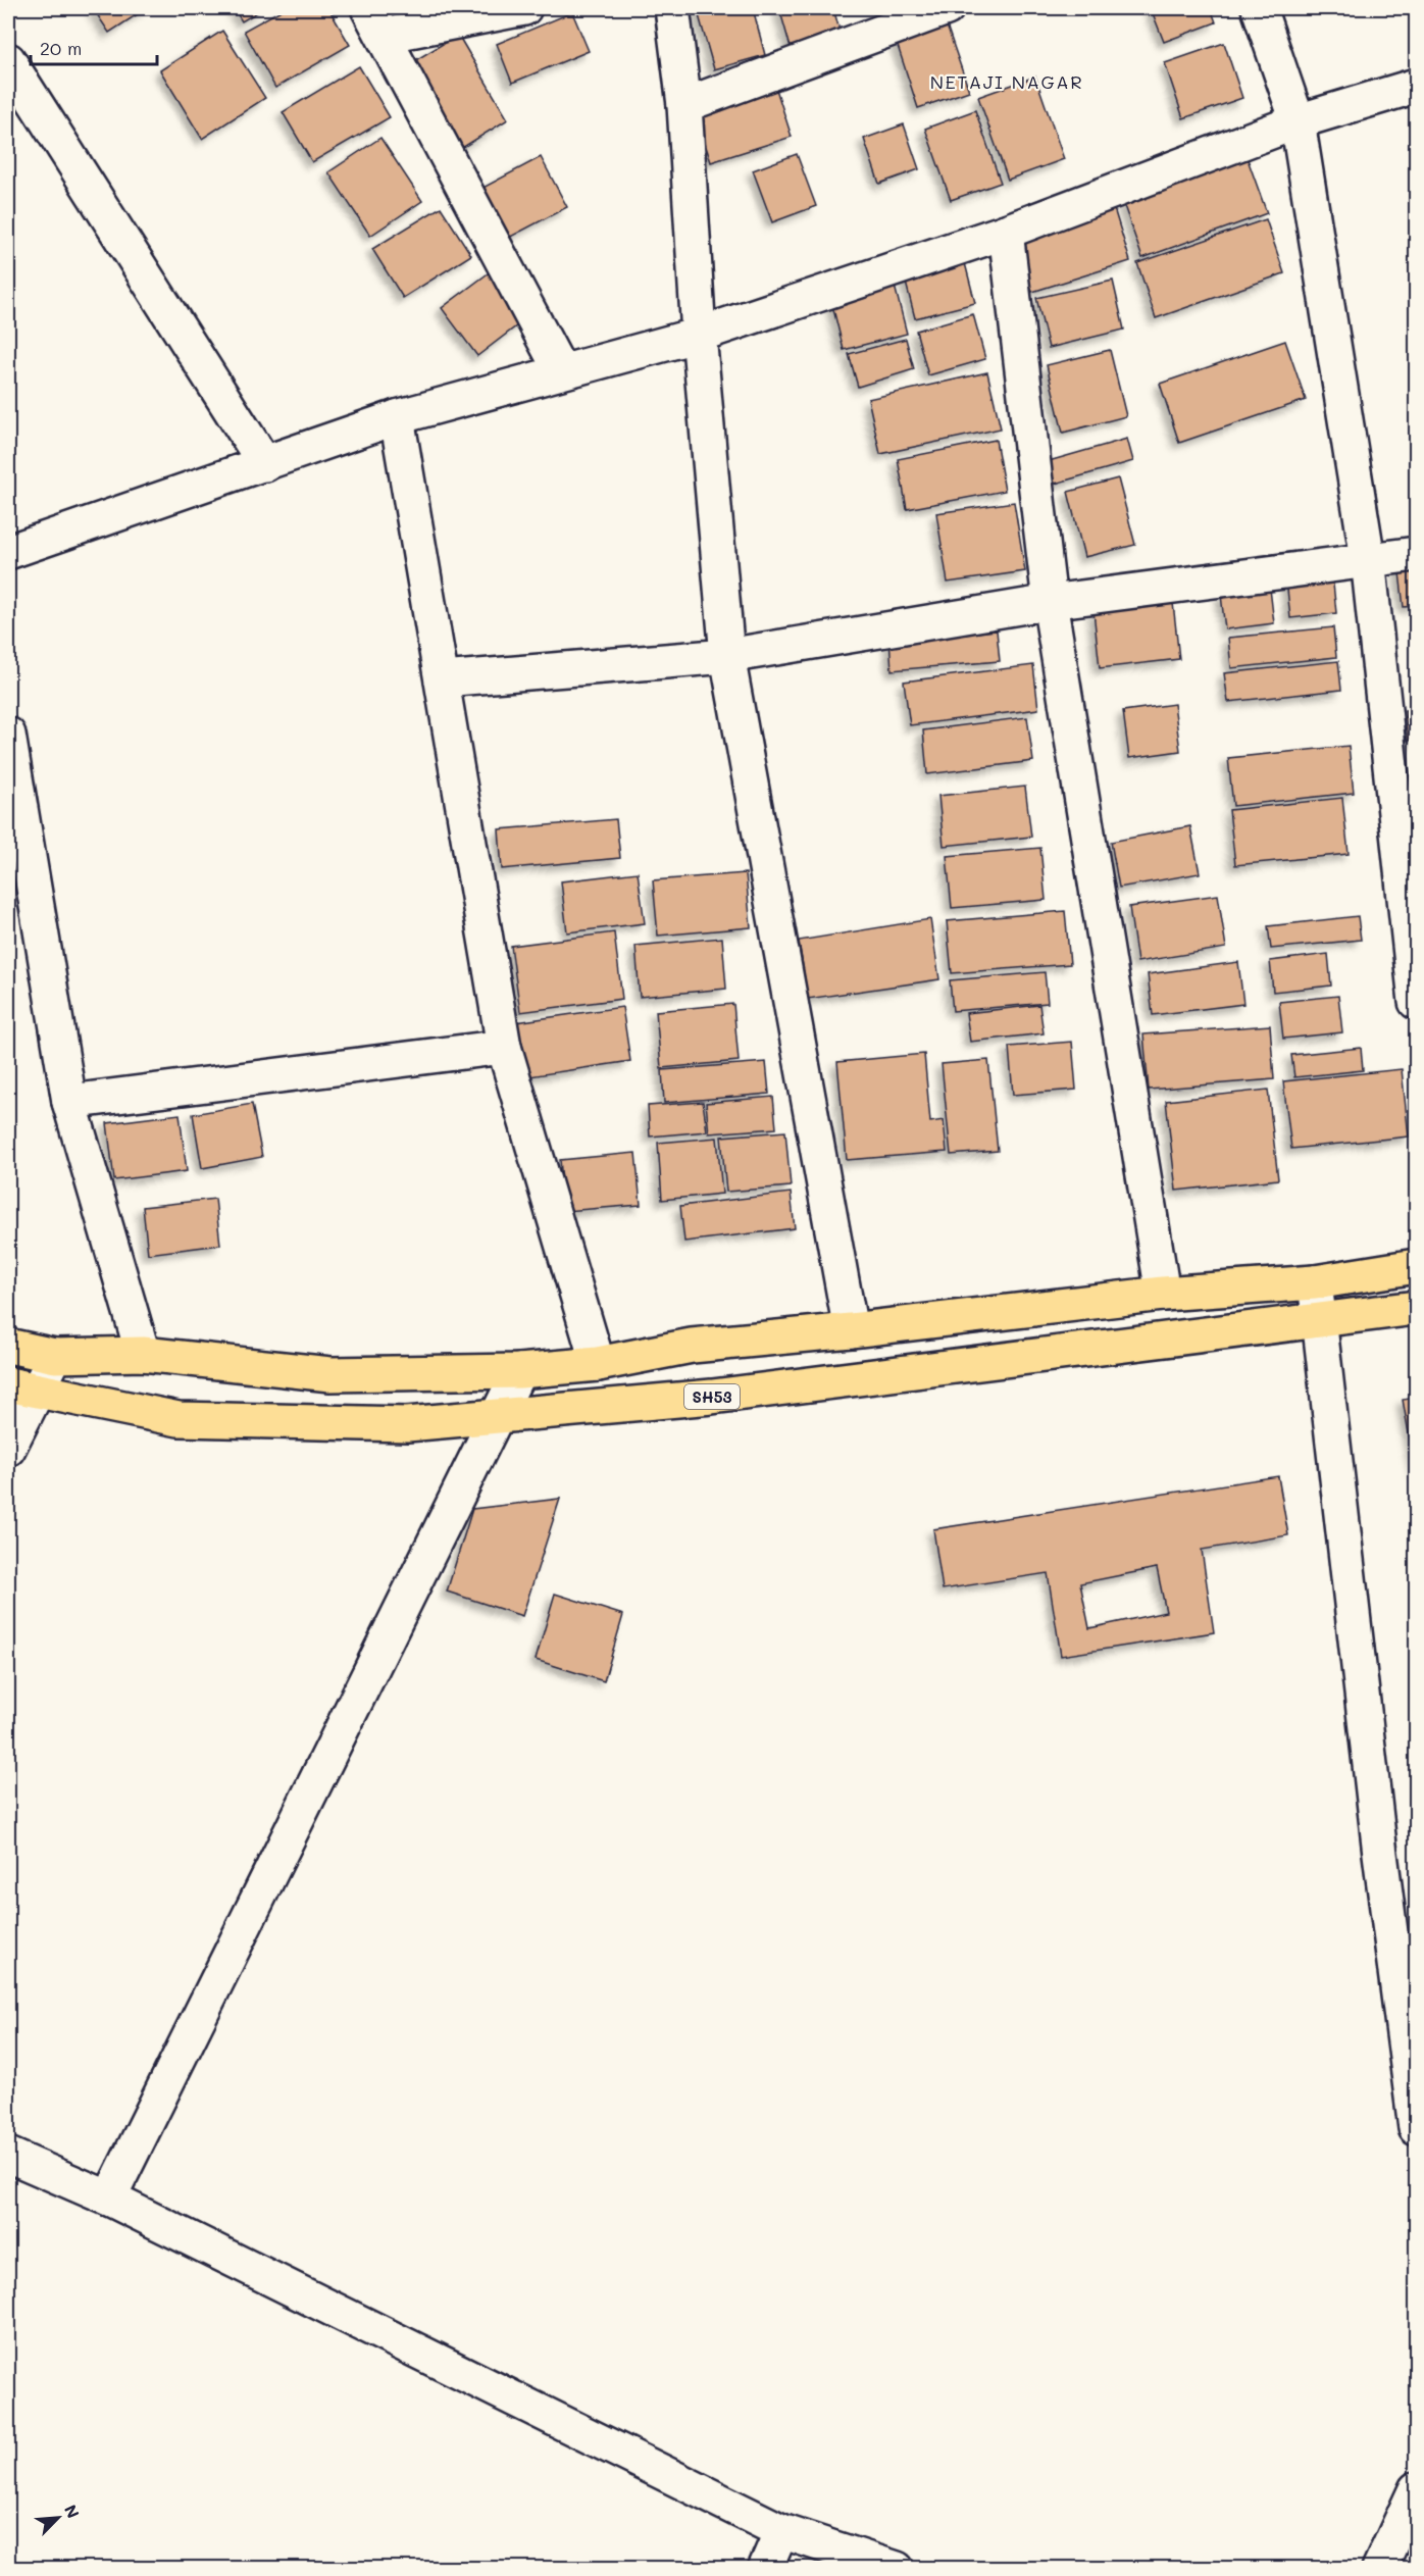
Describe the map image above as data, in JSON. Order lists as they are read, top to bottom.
{
  "streets": {
    "main road": ["SH53"]
  },
  "districts": ["NETAJI NAGAR"],
  "scale_bar": "20 m",
  "north": "top right"
}
